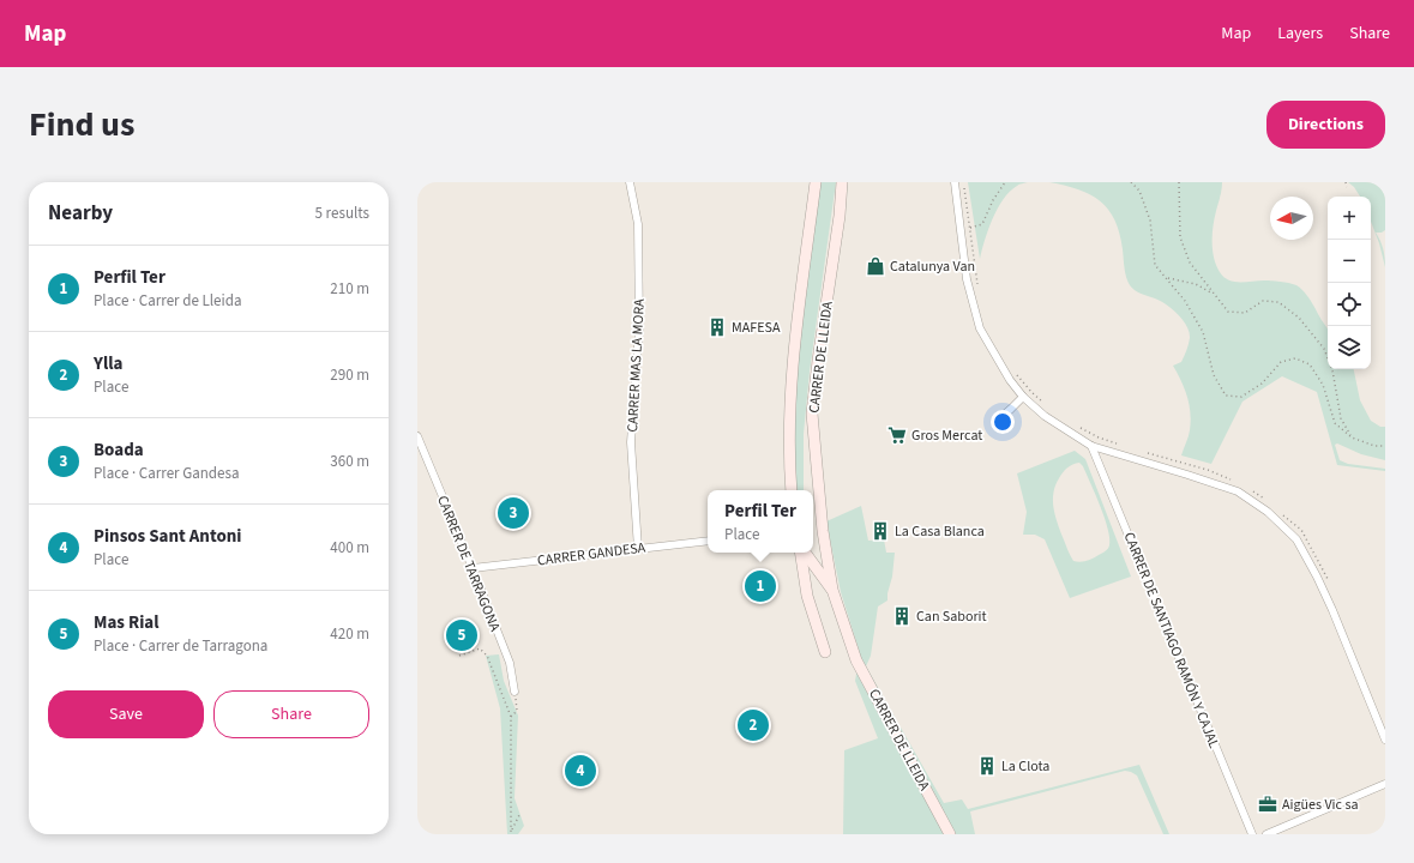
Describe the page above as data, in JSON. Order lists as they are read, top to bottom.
{
  "streets": {
    "street": [
      "CARRER DE LLEIDA",
      "CARRER MAS LA MORA",
      "CARRER GANDESA",
      "CARRER DE TARRAGONA",
      "CARRER DE SANTIAGO RAMÓN Y CAJAL"
    ]
  },
  "crossings": [
    ["CARRER MAS LA MORA", "CARRER GANDESA"],
    ["CARRER GANDESA", "CARRER DE TARRAGONA"]
  ],
  "places": {
    "shop": ["Catalunya Van"],
    "building": [
      "MAFESA",
      "La Casa Blanca",
      "Can Saborit",
      "La Clota"
    ],
    "supermarket": ["Gros Mercat"],
    "office": ["Aigües Vic sa"]
  },
  "north": "left",
  "page": {
    "header": "Map",
    "nav": ["Map", "Layers", "Share"],
    "title": "Find us",
    "buttons": [
      "Directions",
      ["Save", "Share"]
    ],
    "heading": ["Nearby", "5 results"],
    "map_buttons": ["+", "−"],
    "list": [
      {
        "mark": "1",
        "name": "Perfil Ter",
        "note": "Place · Carrer de Lleida",
        "value": "210 m"
      },
      {
        "mark": "2",
        "name": "Ylla",
        "note": "Place",
        "value": "290 m"
      },
      {
        "mark": "3",
        "name": "Boada",
        "note": "Place · Carrer Gandesa",
        "value": "360 m"
      },
      {
        "mark": "4",
        "name": "Pinsos Sant Antoni",
        "note": "Place",
        "value": "400 m"
      },
      {
        "mark": "5",
        "name": "Mas Rial",
        "note": "Place · Carrer de Tarragona",
        "value": "420 m"
      }
    ],
    "popup": ["Perfil Ter", "Place"],
    "pins": [
      "3",
      "1",
      "5",
      "2",
      "4"
    ]
  }
}
